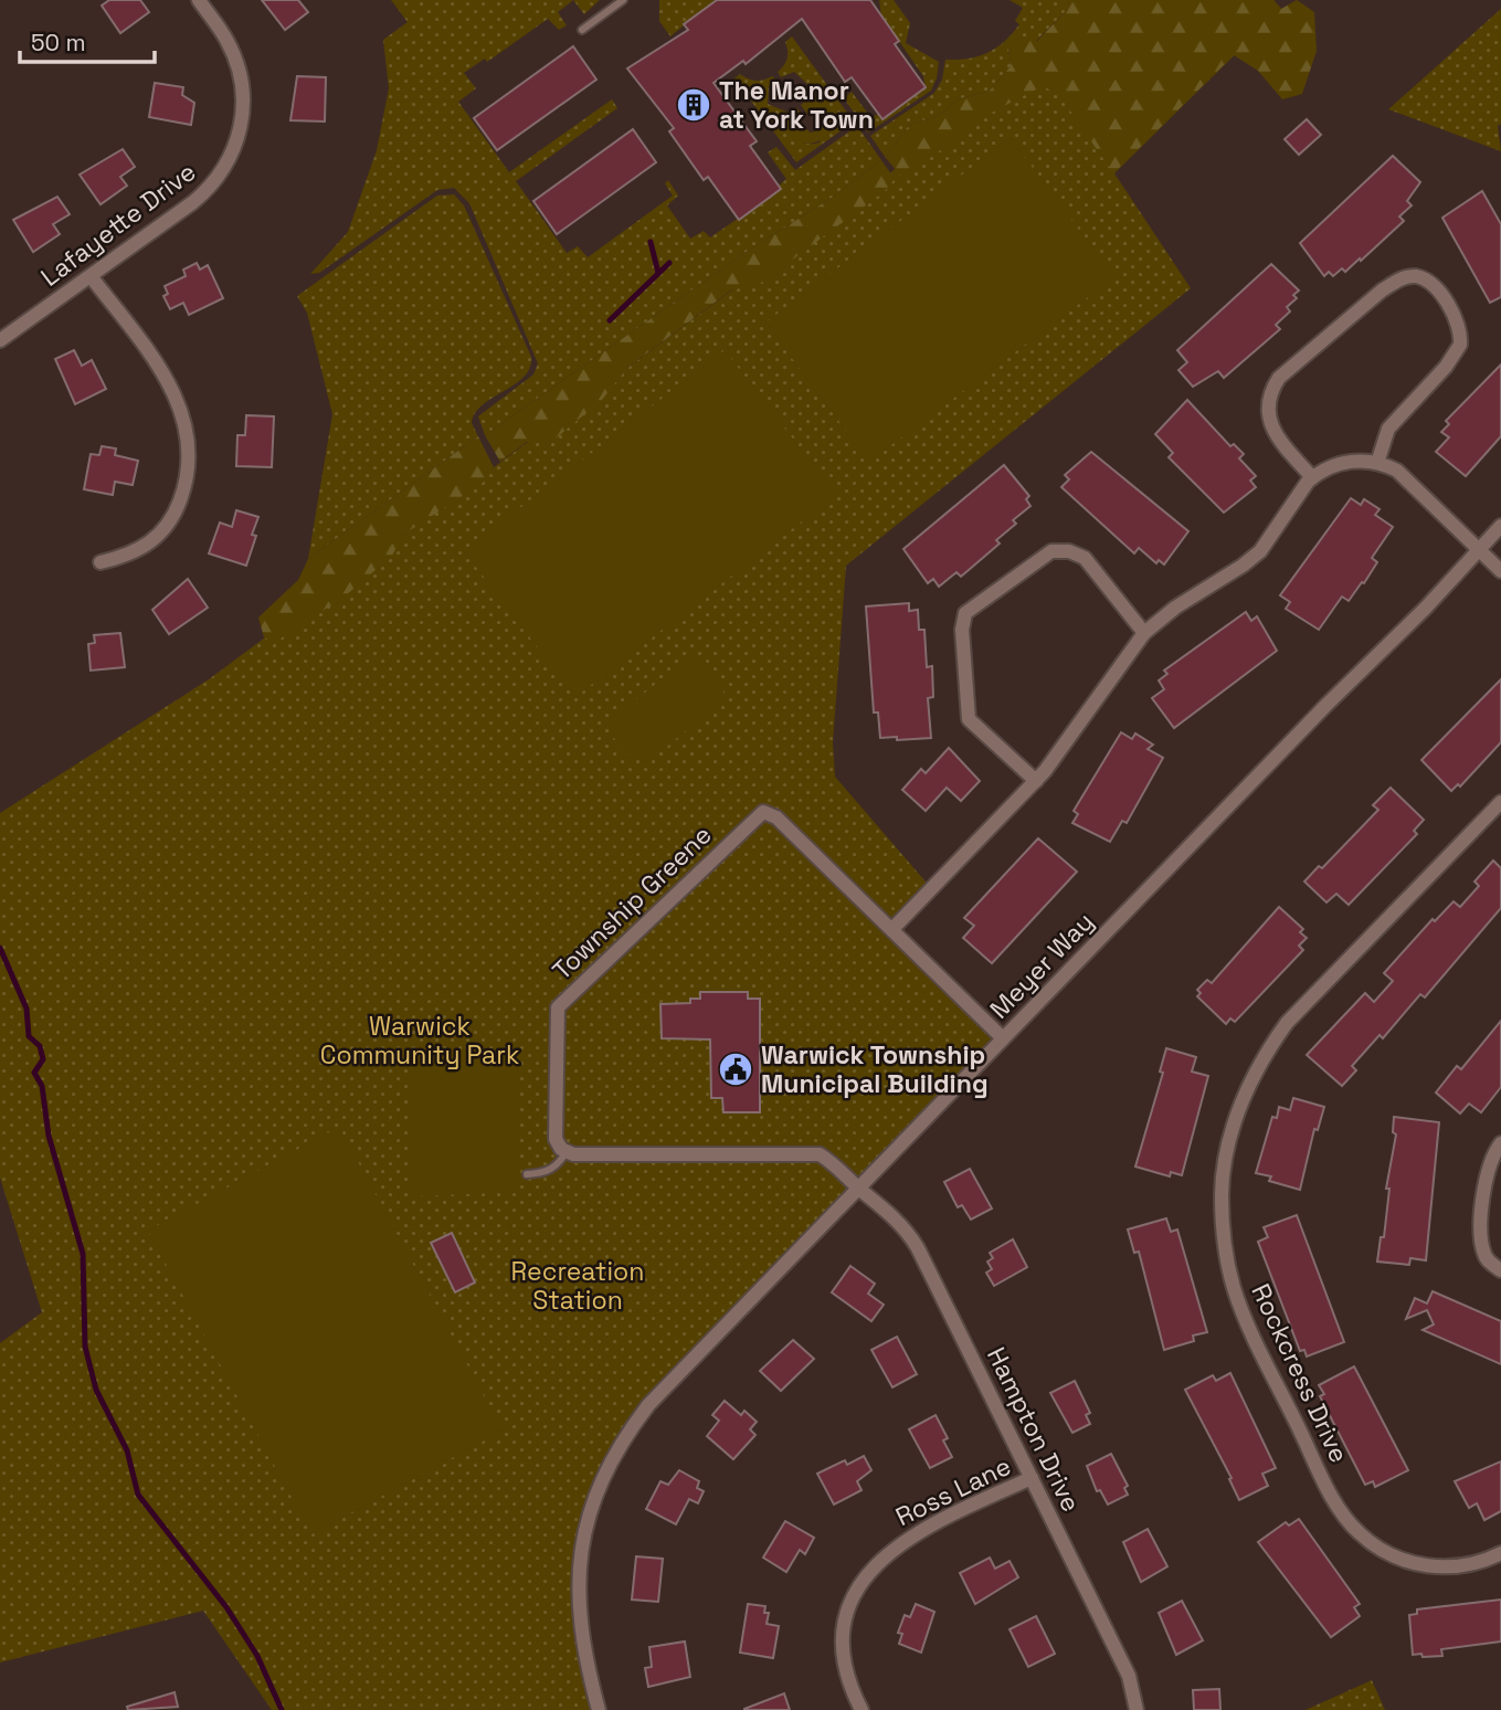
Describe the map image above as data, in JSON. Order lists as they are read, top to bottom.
{
  "streets": {
    "street": [
      "Lafayette Drive",
      "Township Greene",
      "Meyer Way",
      "Rockcress Drive",
      "Hampton Drive",
      "Ross Lane"
    ]
  },
  "crossings": [
    ["Township Greene", "Meyer Way"],
    ["Meyer Way", "Hampton Drive"],
    ["Hampton Drive", "Ross Lane"]
  ],
  "parks": ["Warwick Community Park", "Recreation Station"],
  "places": {
    "building": ["The Manor at York Town"],
    "public building": ["Warwick Township Municipal Building"]
  },
  "scale_bar": "50 m"
}
